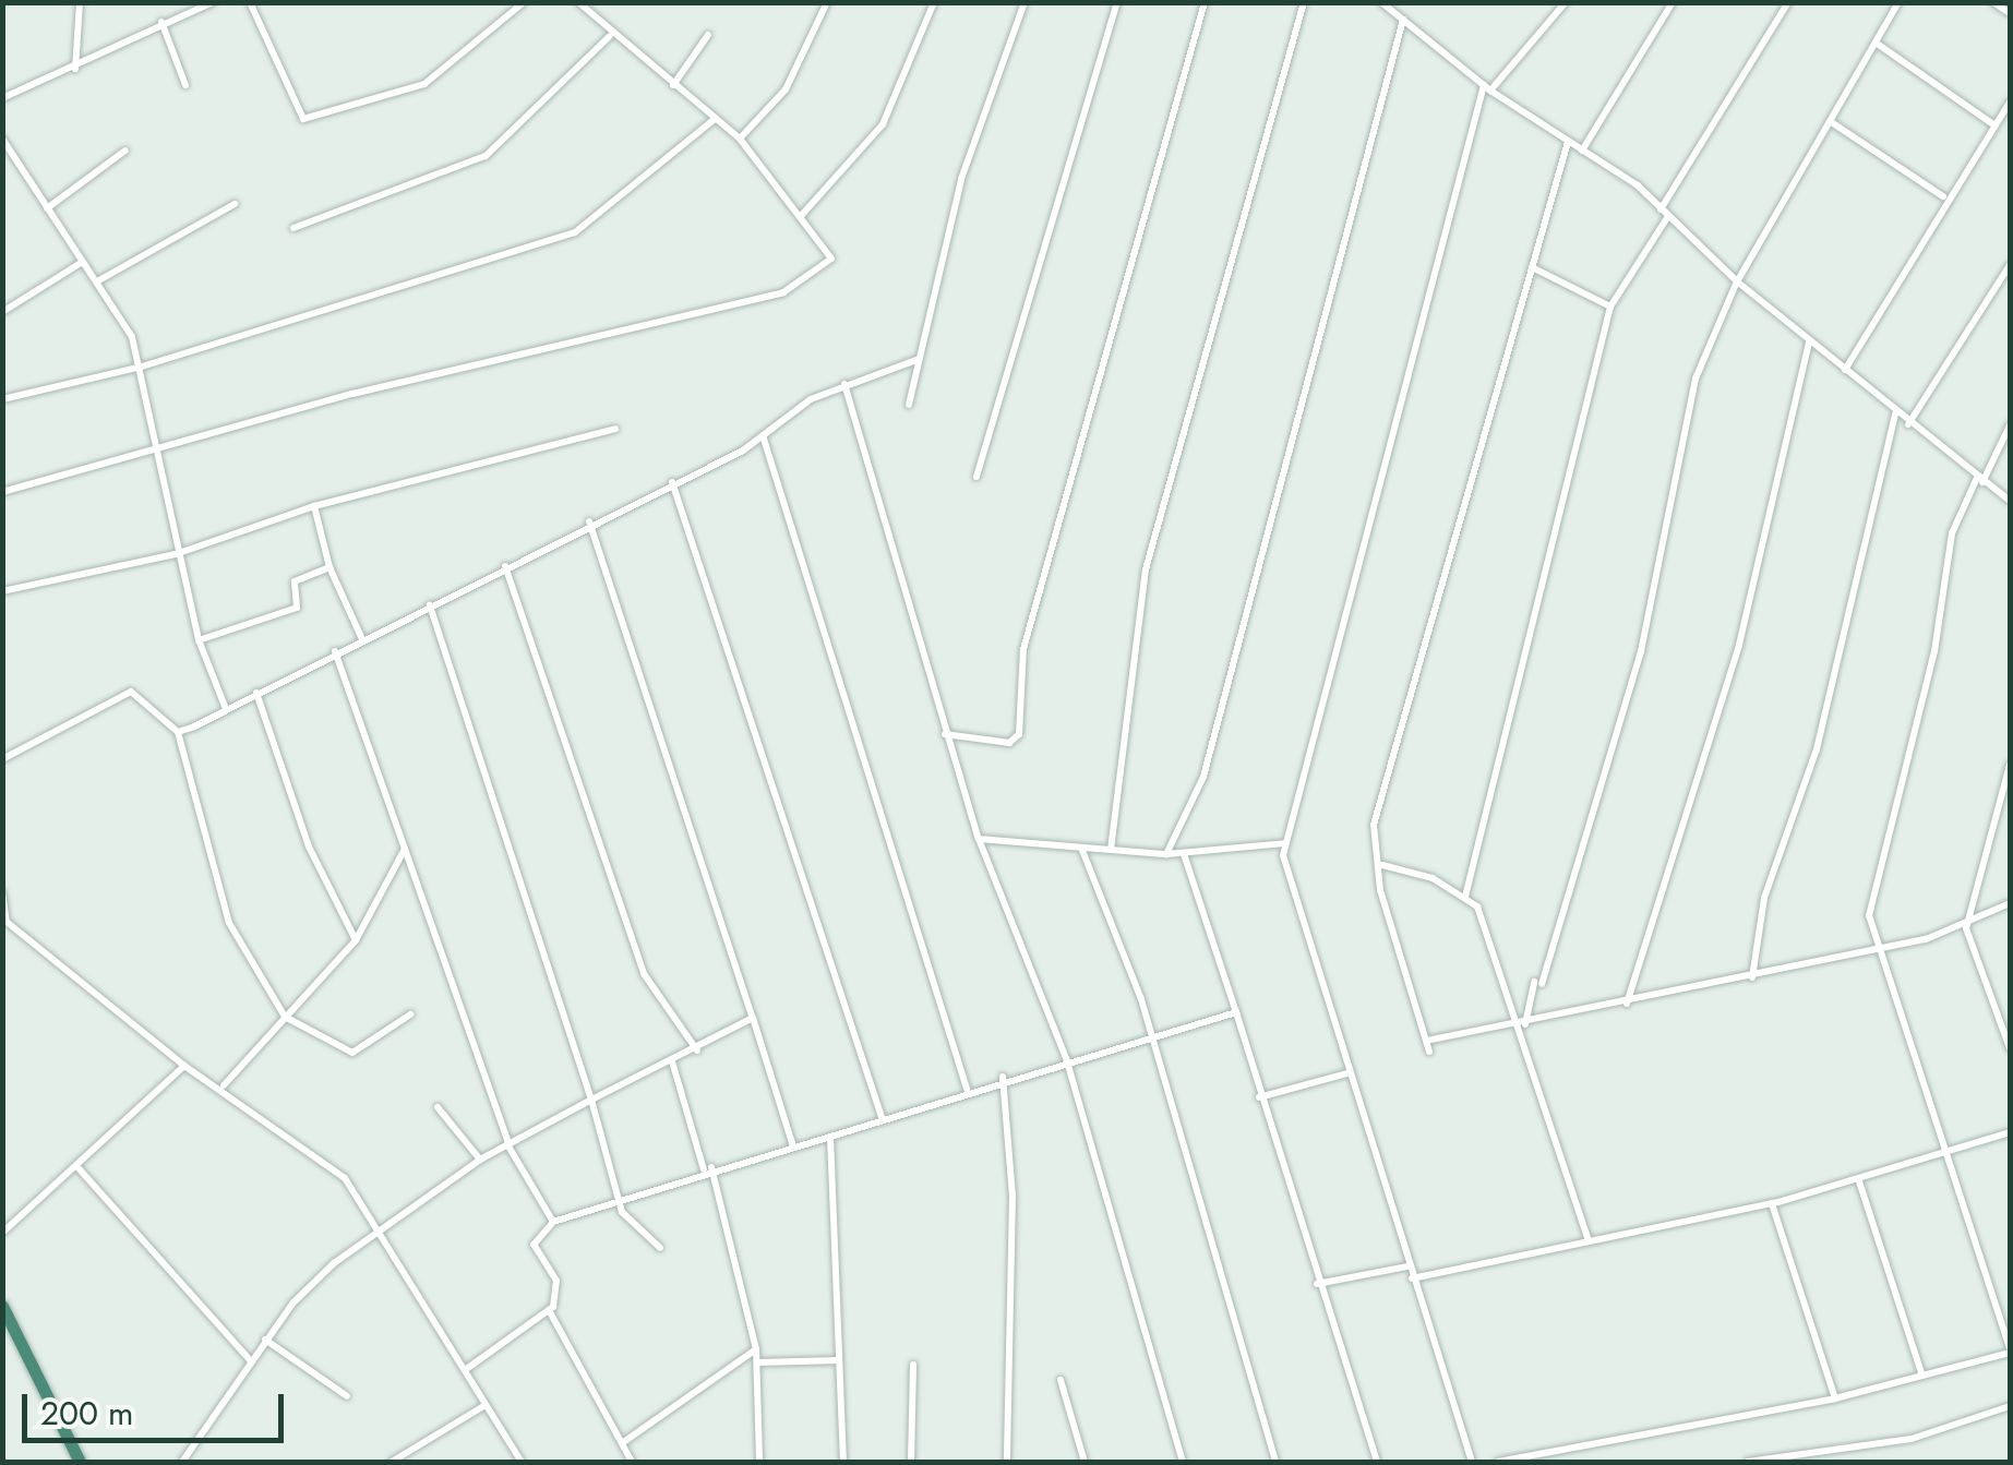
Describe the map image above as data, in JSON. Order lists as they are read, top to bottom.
{
  "scale_bar": "200 m"
}
